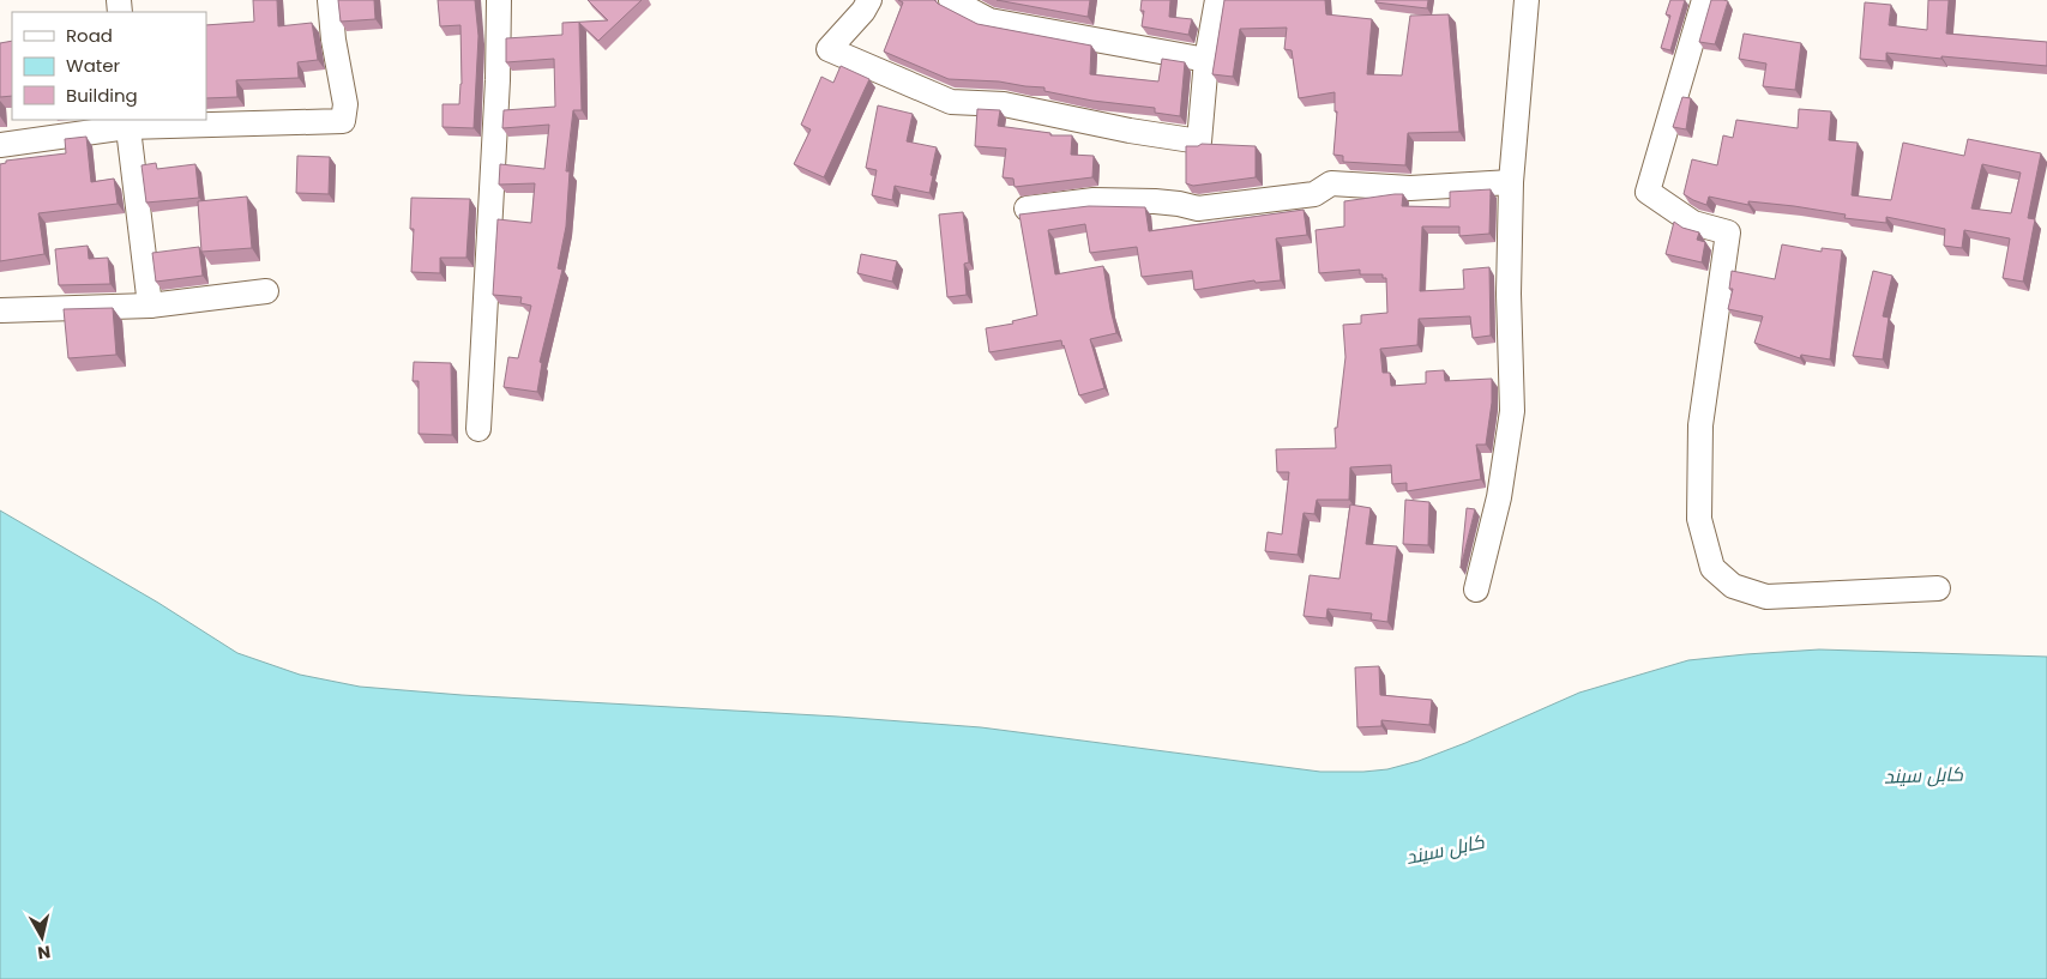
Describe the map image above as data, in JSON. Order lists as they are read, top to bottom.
{
  "water": ["کابل سيند"],
  "legend": ["Road", "Water", "Building"],
  "north": "bottom"
}
